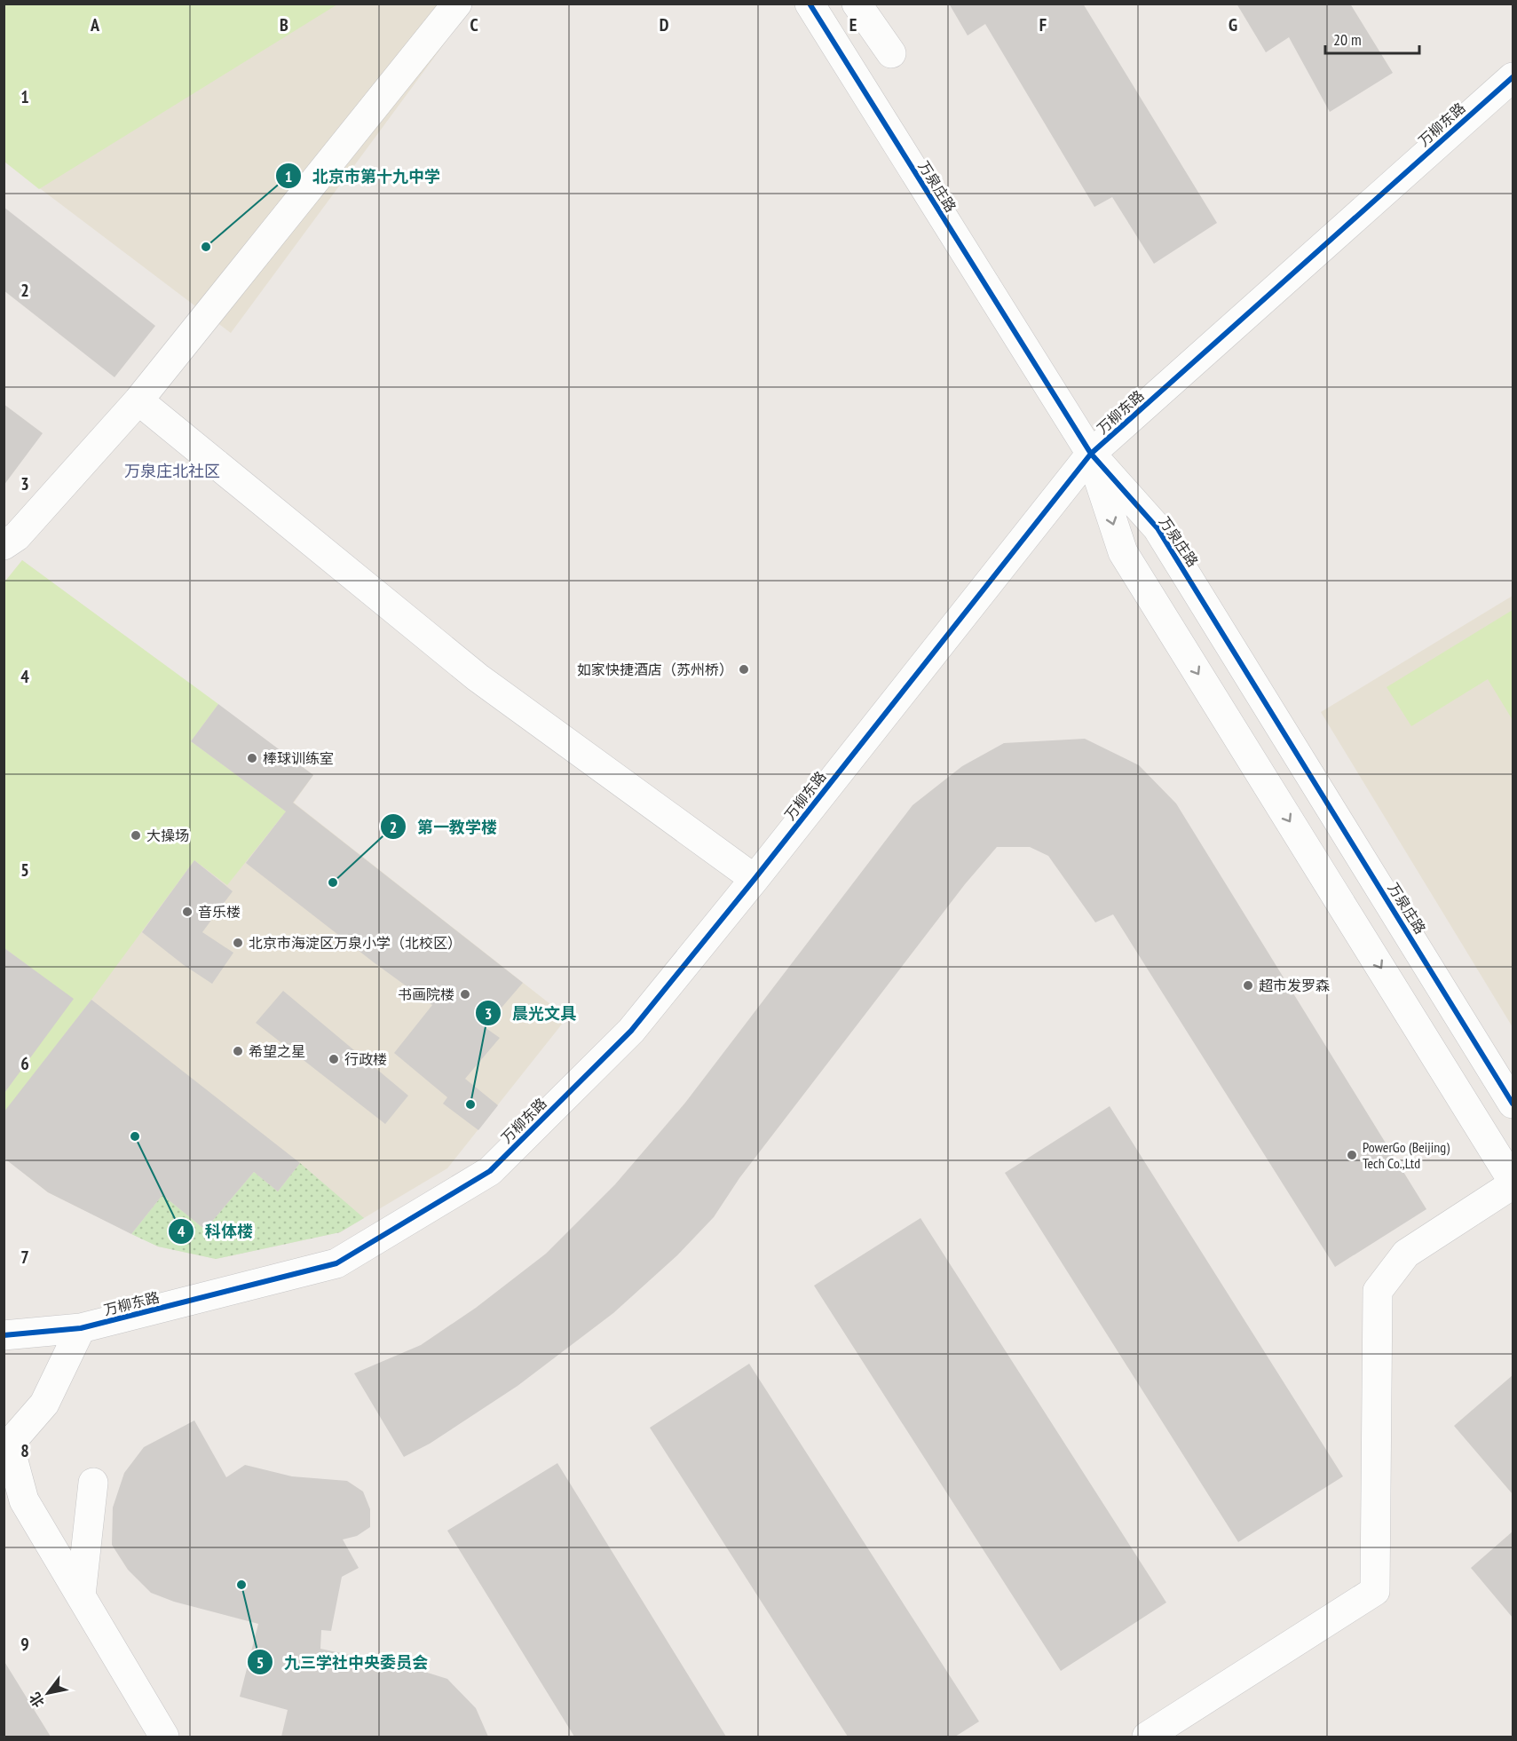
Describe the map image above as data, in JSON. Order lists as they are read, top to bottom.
{
  "streets": {
    "street": ["万柳东路", "万泉庄路"]
  },
  "crossings": [
    ["万柳东路", "万泉庄路"]
  ],
  "districts": ["万泉庄北社区"],
  "places": [
    "北京市第十九中学",
    "如家快捷酒店（苏州桥）",
    "棒球训练室",
    "大操场",
    "第一教学楼",
    "音乐楼",
    "北京市海淀区万泉小学（北校区）",
    "超市发罗森",
    "书画院楼",
    "希望之星",
    "行政楼",
    "晨光文具",
    "科体楼",
    "PowerGo (Beijing) Tech Co.,Ltd",
    "九三学社中央委员会"
  ],
  "scale_bar": "20 m",
  "north": "bottom left",
  "grid": {
    "columns": [
      "A",
      "B",
      "C",
      "D",
      "E",
      "F",
      "G"
    ],
    "rows": [
      "1",
      "2",
      "3",
      "4",
      "5",
      "6",
      "7",
      "8",
      "9"
    ]
  }
}
